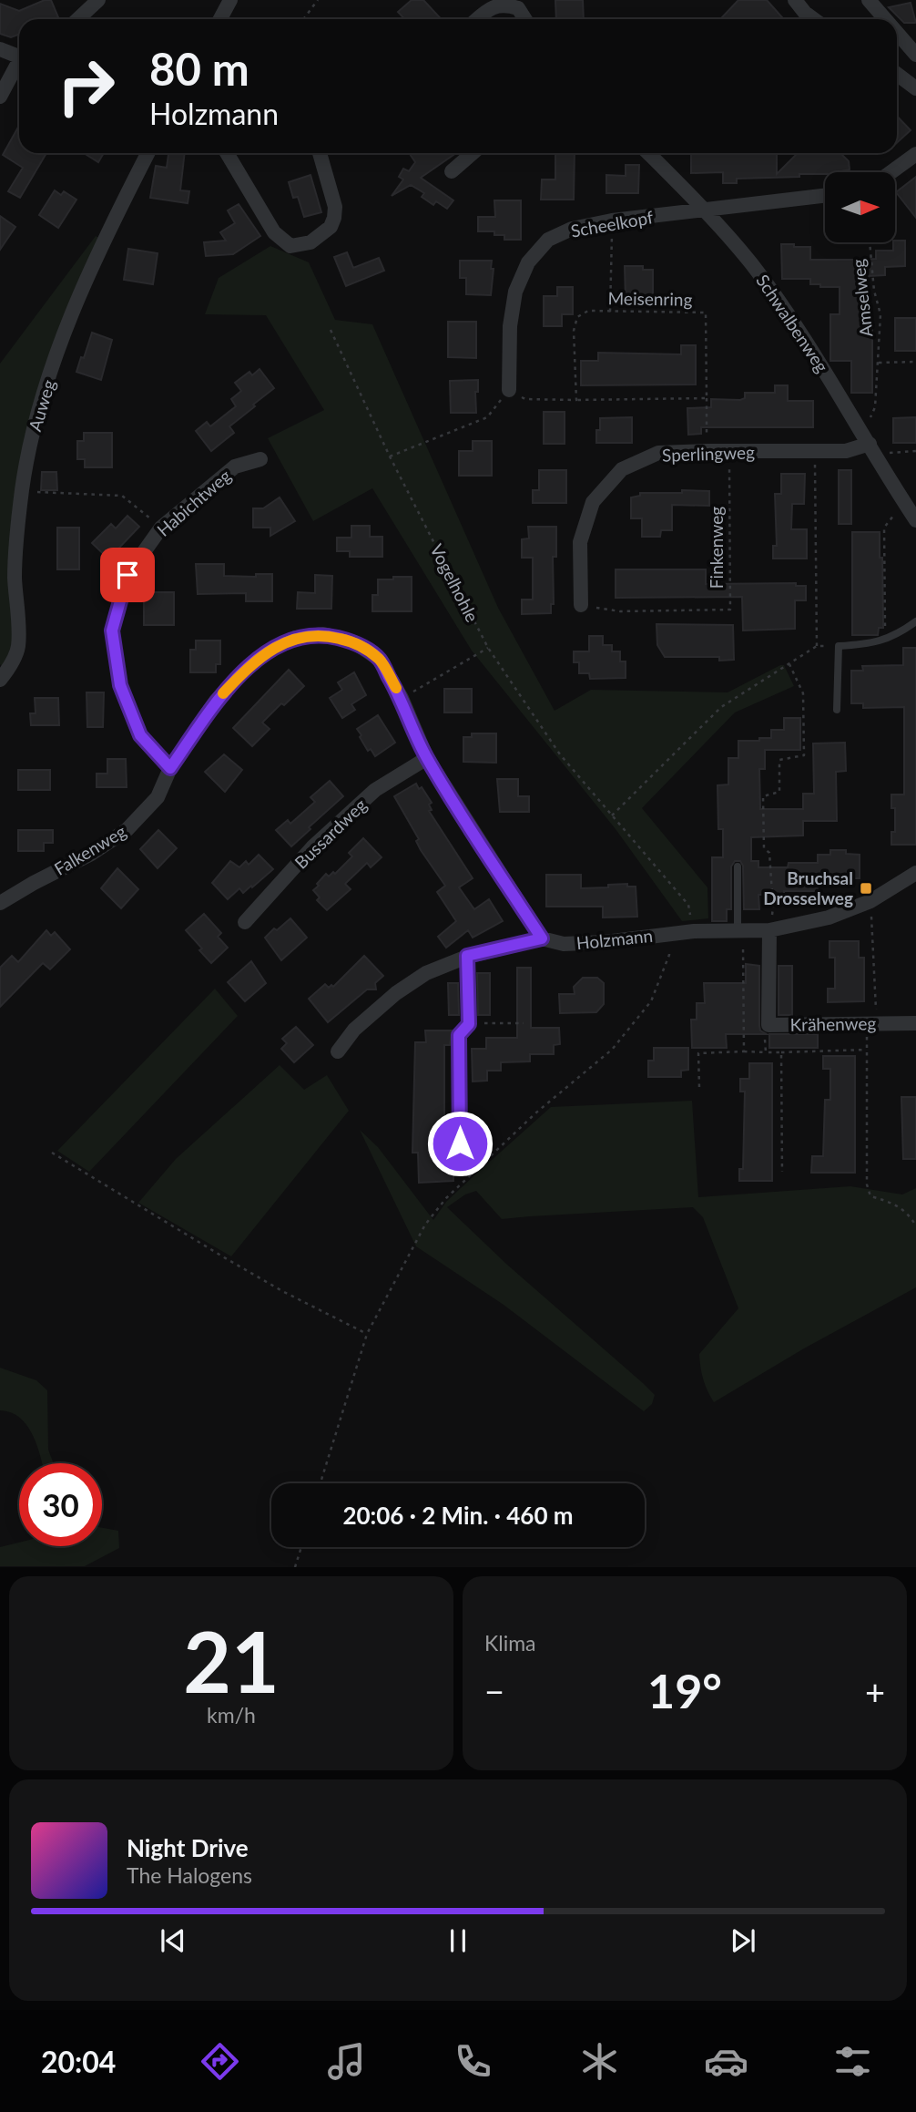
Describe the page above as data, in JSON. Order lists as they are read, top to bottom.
{
  "streets": {
    "street": [
      "Scheelkopf",
      "Schwalbenweg",
      "Auweg",
      "Sperlingweg",
      "Habichtweg",
      "Bussardweg",
      "Falkenweg",
      "Holzmann",
      "Krähenweg"
    ],
    "path": [
      "Amselweg",
      "Meisenring",
      "Finkenweg",
      "Vogelhohle"
    ]
  },
  "crossings": [
    ["Scheelkopf", "Schwalbenweg"],
    ["Amselweg", "Schwalbenweg"],
    ["Amselweg", "Sperlingweg"],
    ["Schwalbenweg", "Sperlingweg"],
    ["Sperlingweg", "Finkenweg"],
    ["Habichtweg", "Falkenweg"],
    ["Bussardweg", "Falkenweg"],
    ["Falkenweg", "Holzmann"],
    ["Holzmann", "Krähenweg"]
  ],
  "places": {
    "transit": ["Bruchsal Drosselweg"]
  },
  "north": "right",
  "page": {
    "turn": ["80 m", "Holzmann"],
    "limit": "30",
    "trip": "20:06 · 2 Min. · 460 m",
    "tile": [
      ["21", "km/h"],
      "Klima"
    ],
    "heat": ["−", "19°", "+"],
    "song": ["Night Drive", "The Halogens"],
    "tabs": "20:04"
  }
}
